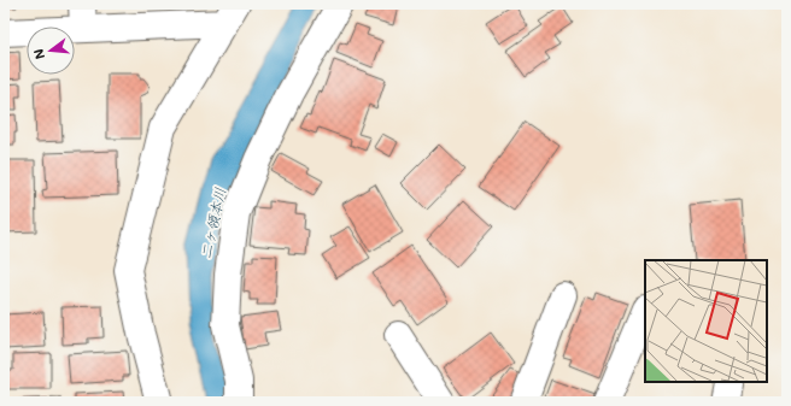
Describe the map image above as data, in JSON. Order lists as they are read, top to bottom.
{
  "water": ["二ヶ領本川"],
  "north": "left"
}
